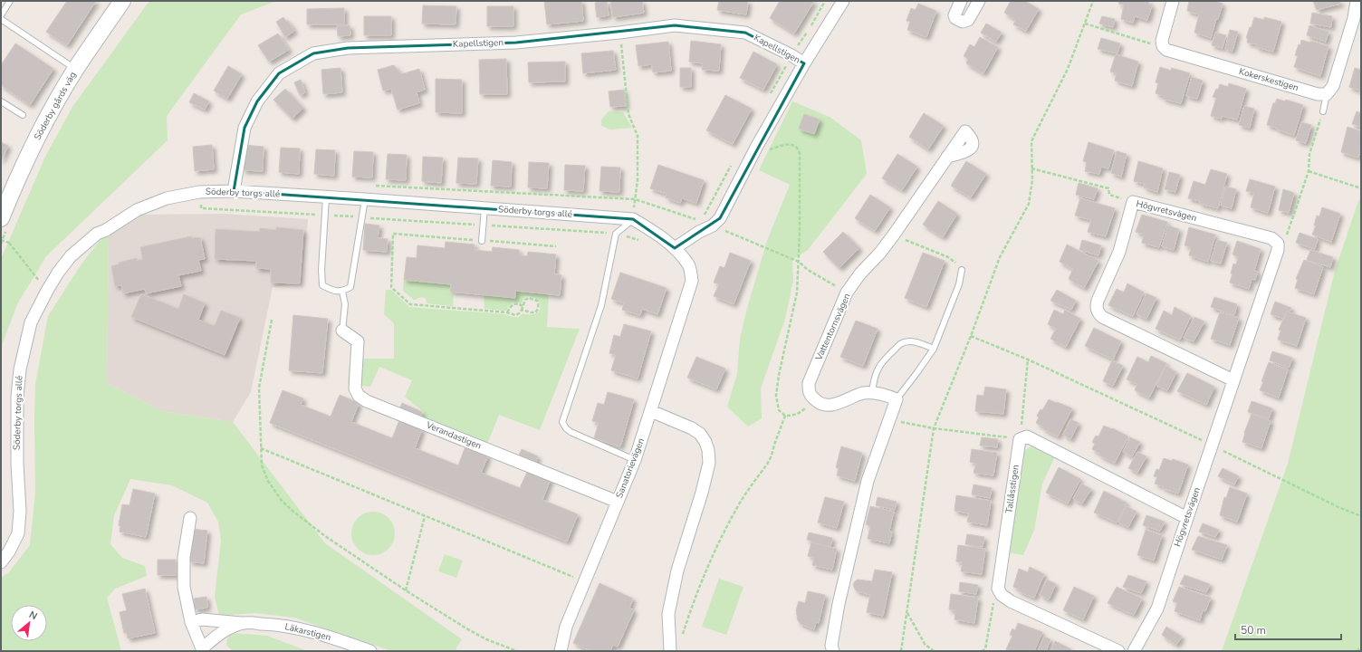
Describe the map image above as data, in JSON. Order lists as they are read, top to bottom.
{
  "streets": {
    "main road": ["Söderby gårds väg"],
    "street": [
      "Kapellstigen",
      "Kokerskestigen",
      "Söderby torgs allé",
      "Högvretsvägen",
      "Vattentornsvägen",
      "Verandastigen",
      "Sanatorievägen",
      "Tallåsstigen",
      "Läkarstigen"
    ]
  },
  "crossings": [
    ["Kapellstigen", "Söderby torgs allé"],
    ["Verandastigen", "Sanatorievägen"]
  ],
  "scale_bar": "50 m",
  "north": "top right"
}
